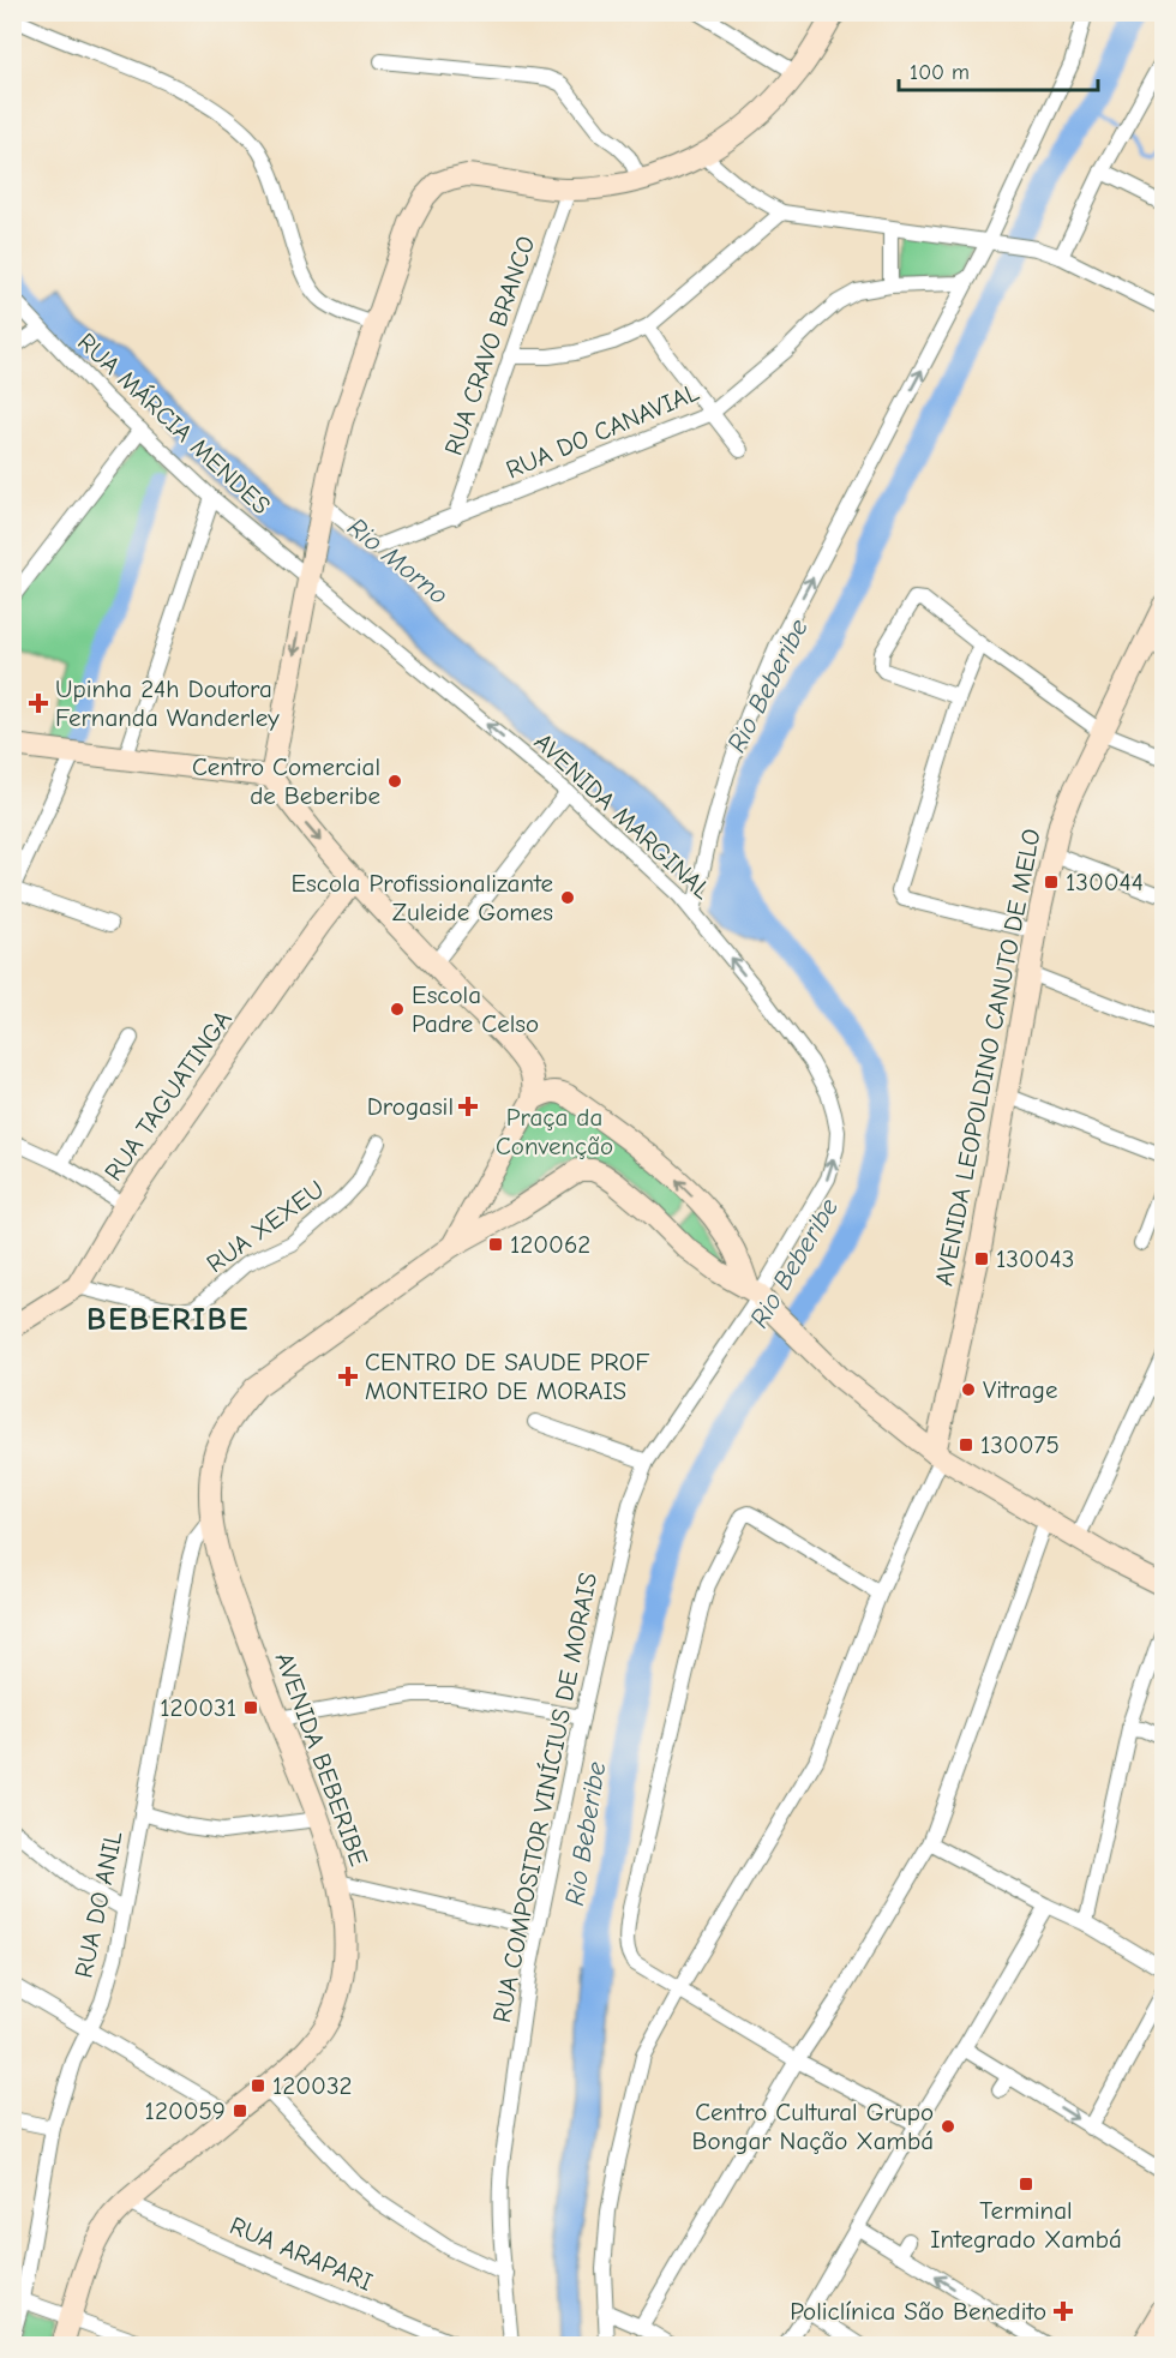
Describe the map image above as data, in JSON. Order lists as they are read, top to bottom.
{
  "streets": {
    "main road": ["AVENIDA LEOPOLDINO CANUTO DE MELO", "RUA TAGUATINGA", "AVENIDA BEBERIBE"],
    "street": [
      "RUA CRAVO BRANCO",
      "RUA MÁRCIA MENDES",
      "RUA DO CANAVIAL",
      "AVENIDA MARGINAL",
      "RUA XEXEU",
      "RUA COMPOSITOR VINÍCIUS DE MORAIS",
      "RUA DO ANIL",
      "RUA ARAPARI"
    ]
  },
  "crossings": [
    ["RUA CRAVO BRANCO", "RUA DO CANAVIAL"],
    ["RUA MÁRCIA MENDES", "AVENIDA MARGINAL"],
    ["AVENIDA MARGINAL", "RUA COMPOSITOR VINÍCIUS DE MORAIS"],
    ["RUA TAGUATINGA", "RUA XEXEU"],
    ["AVENIDA BEBERIBE", "RUA DO ANIL"],
    ["AVENIDA BEBERIBE", "RUA ARAPARI"]
  ],
  "one_way": ["AVENIDA MARGINAL"],
  "districts": ["BEBERIBE"],
  "water": ["Rio Morno", "Rio Beberibe"],
  "parks": ["Praça da Convenção"],
  "places": {
    "health": [
      "Upinha 24h Doutora Fernanda Wanderley",
      "Drogasil",
      "CENTRO DE SAUDE PROF MONTEIRO DE MORAIS",
      "Policlínica São Benedito"
    ],
    "other": [
      "Centro Comercial de Beberibe",
      "Escola Profissionalizante Zuleide Gomes",
      "Escola Padre Celso",
      "Vitrage",
      "Centro Cultural Grupo Bongar Nação Xambá"
    ],
    "transit": [
      "130044",
      "120062",
      "130043",
      "130075",
      "120031",
      "120032",
      "120059",
      "Terminal Integrado Xambá"
    ]
  },
  "scale_bar": "100 m"
}
